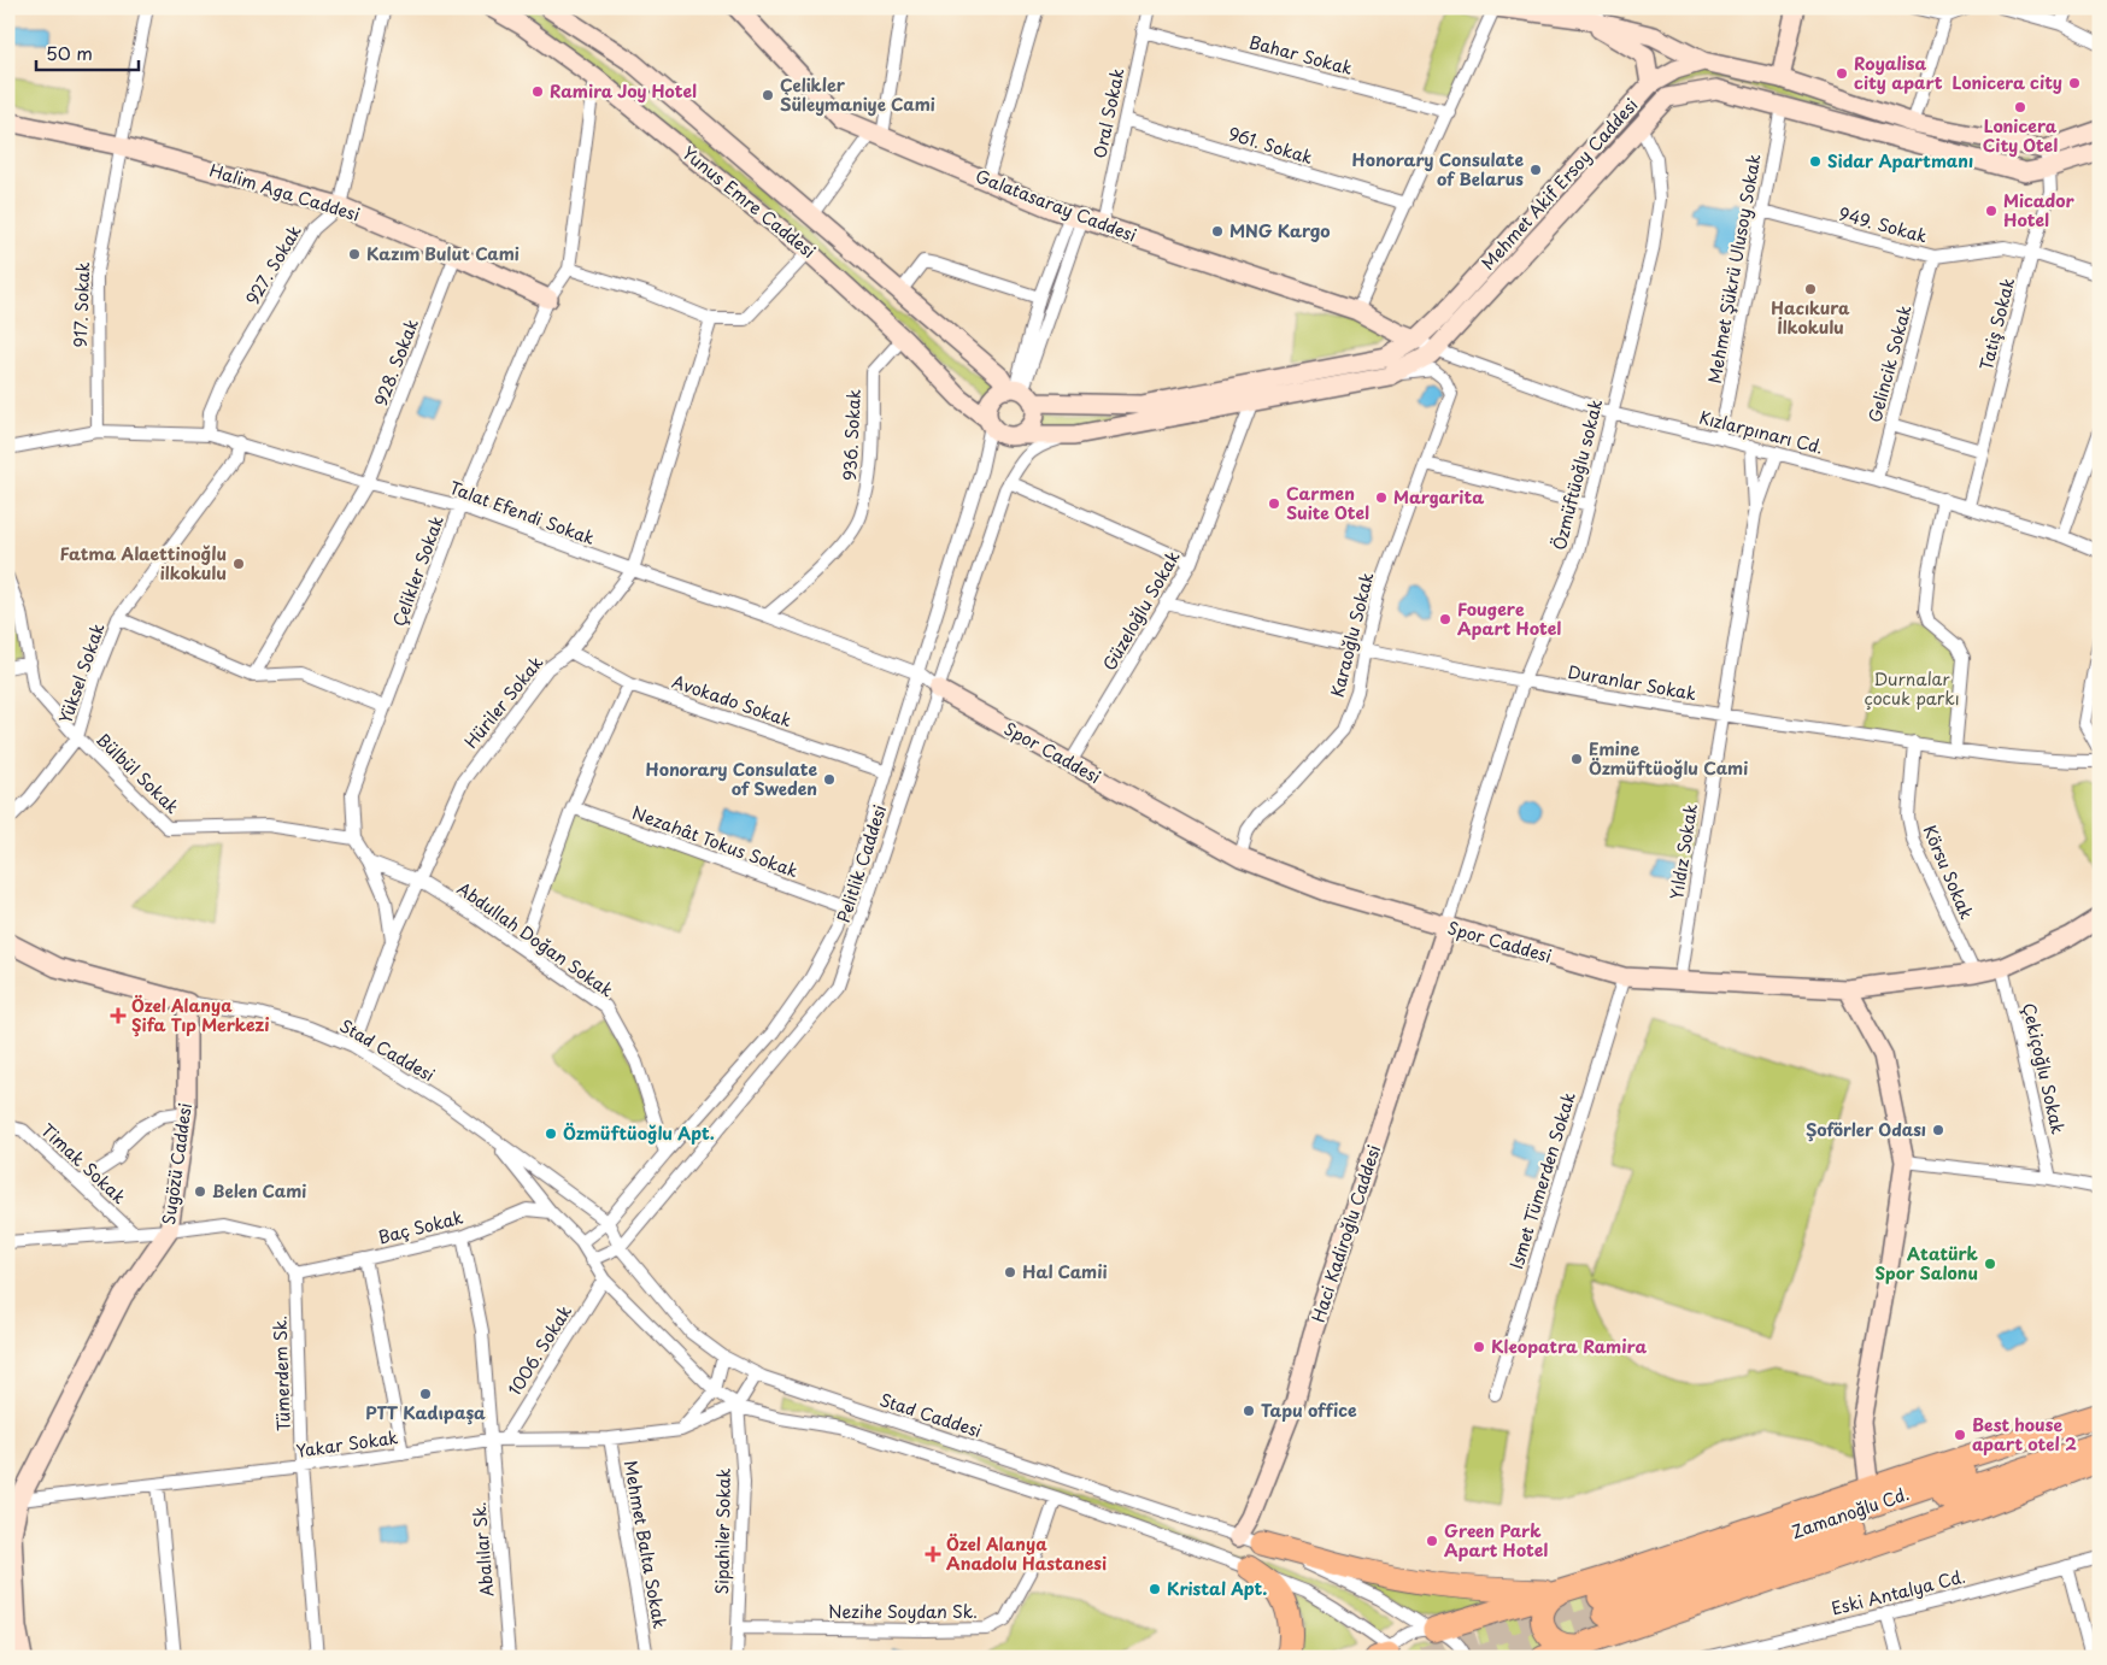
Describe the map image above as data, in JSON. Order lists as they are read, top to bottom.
{
  "streets": {
    "highway": ["Zamanoğlu Cd."],
    "street": [
      "Bahar Sokak",
      "Oral Sokak",
      "961. Sokak",
      "Mehmet Akif Ersoy Caddesi",
      "Halim Aga Caddesi",
      "Yunus Emre Caddesi",
      "Galatasaray Caddesi",
      "949. Sokak",
      "927. Sokak",
      "Mehmet Şükrü Ulusoy Sokak",
      "917. Sokak",
      "Tatiş Sokak",
      "928. Sokak",
      "Gelincik Sokak",
      "Kızlarpınarı Cd.",
      "936. Sokak",
      "Özmüftüoğlu sokak",
      "Talat Efendi Sokak",
      "Çelikler Sokak",
      "Güzeloğlu Sokak",
      "Karaoğlu Sokak",
      "Yüksel Sokak",
      "Duranlar Sokak",
      "Avokado Sokak",
      "Hüriler Sokak",
      "Spor Caddesi",
      "Bülbül Sokak",
      "Nezahât Tokus Sokak",
      "Yıldız Sokak",
      "Pelitlik Caddesi",
      "Körsu Sokak",
      "Abdullah Doğan Sokak",
      "Stad Caddesi",
      "Çekiçoğlu Sokak",
      "Timak Sokak",
      "Sugözü Caddesi",
      "Ismet Tümerden Sokak",
      "Baç Sokak",
      "Haci Kadiroğlu Caddesi",
      "1006. Sokak",
      "Tümerdem Sk.",
      "Yakar Sokak",
      "Sipahiler Sokak",
      "Mehmet Balta Sokak",
      "Abalılar Sk.",
      "Eski Antalya Cd.",
      "Nezihe Soydan Sk."
    ]
  },
  "crossings": [
    ["Bahar Sokak", "Oral Sokak"],
    ["Oral Sokak", "961. Sokak"],
    ["Oral Sokak", "Galatasaray Caddesi"],
    ["Mehmet Akif Ersoy Caddesi", "Yunus Emre Caddesi"],
    ["Mehmet Akif Ersoy Caddesi", "Galatasaray Caddesi"],
    ["Mehmet Akif Ersoy Caddesi", "Mehmet Şükrü Ulusoy Sokak"],
    ["Mehmet Akif Ersoy Caddesi", "Tatiş Sokak"],
    ["Mehmet Akif Ersoy Caddesi", "Kızlarpınarı Cd."],
    ["Mehmet Akif Ersoy Caddesi", "Özmüftüoğlu sokak"],
    ["Mehmet Akif Ersoy Caddesi", "Güzeloğlu Sokak"],
    ["Mehmet Akif Ersoy Caddesi", "Karaoğlu Sokak"],
    ["Mehmet Akif Ersoy Caddesi", "Pelitlik Caddesi"],
    ["Halim Aga Caddesi", "927. Sokak"],
    ["Halim Aga Caddesi", "917. Sokak"],
    ["Halim Aga Caddesi", "928. Sokak"],
    ["Halim Aga Caddesi", "Çelikler Sokak"],
    ["Yunus Emre Caddesi", "936. Sokak"],
    ["Yunus Emre Caddesi", "Çelikler Sokak"],
    ["Yunus Emre Caddesi", "Pelitlik Caddesi"],
    ["Galatasaray Caddesi", "Kızlarpınarı Cd."],
    ["949. Sokak", "Mehmet Şükrü Ulusoy Sokak"],
    ["949. Sokak", "Tatiş Sokak"],
    ["949. Sokak", "Gelincik Sokak"],
    ["927. Sokak", "Talat Efendi Sokak"],
    ["Mehmet Şükrü Ulusoy Sokak", "Kızlarpınarı Cd."],
    ["917. Sokak", "Talat Efendi Sokak"],
    ["Tatiş Sokak", "Kızlarpınarı Cd."],
    ["928. Sokak", "Talat Efendi Sokak"],
    ["Gelincik Sokak", "Kızlarpınarı Cd."],
    ["Kızlarpınarı Cd.", "Özmüftüoğlu sokak"],
    ["936. Sokak", "Talat Efendi Sokak"],
    ["Özmüftüoğlu sokak", "Duranlar Sokak"],
    ["Özmüftüoğlu sokak", "Spor Caddesi"],
    ["Özmüftüoğlu sokak", "Haci Kadiroğlu Caddesi"],
    ["Talat Efendi Sokak", "Çelikler Sokak"],
    ["Talat Efendi Sokak", "Yüksel Sokak"],
    ["Talat Efendi Sokak", "Hüriler Sokak"],
    ["Talat Efendi Sokak", "Spor Caddesi"],
    ["Talat Efendi Sokak", "Pelitlik Caddesi"],
    ["Çelikler Sokak", "Hüriler Sokak"],
    ["Çelikler Sokak", "Bülbül Sokak"],
    ["Çelikler Sokak", "Abdullah Doğan Sokak"],
    ["Güzeloğlu Sokak", "Duranlar Sokak"],
    ["Güzeloğlu Sokak", "Spor Caddesi"],
    ["Karaoğlu Sokak", "Duranlar Sokak"],
    ["Karaoğlu Sokak", "Spor Caddesi"],
    ["Yüksel Sokak", "Bülbül Sokak"],
    ["Duranlar Sokak", "Yıldız Sokak"],
    ["Duranlar Sokak", "Körsu Sokak"],
    ["Avokado Sokak", "Hüriler Sokak"],
    ["Avokado Sokak", "Pelitlik Caddesi"],
    ["Hüriler Sokak", "Abdullah Doğan Sokak"],
    ["Hüriler Sokak", "Stad Caddesi"],
    ["Spor Caddesi", "Yıldız Sokak"],
    ["Spor Caddesi", "Pelitlik Caddesi"],
    ["Spor Caddesi", "Körsu Sokak"],
    ["Spor Caddesi", "Çekiçoğlu Sokak"],
    ["Spor Caddesi", "Ismet Tümerden Sokak"],
    ["Spor Caddesi", "Haci Kadiroğlu Caddesi"],
    ["Nezahât Tokus Sokak", "Pelitlik Caddesi"],
    ["Pelitlik Caddesi", "Abdullah Doğan Sokak"],
    ["Pelitlik Caddesi", "Stad Caddesi"],
    ["Stad Caddesi", "Sugözü Caddesi"],
    ["Stad Caddesi", "Baç Sokak"],
    ["Stad Caddesi", "Haci Kadiroğlu Caddesi"],
    ["Stad Caddesi", "1006. Sokak"],
    ["Stad Caddesi", "Yakar Sokak"],
    ["Stad Caddesi", "Sipahiler Sokak"],
    ["Stad Caddesi", "Nezihe Soydan Sk."],
    ["Timak Sokak", "Tümerdem Sk."],
    ["Sugözü Caddesi", "Tümerdem Sk."],
    ["Sugözü Caddesi", "Yakar Sokak"],
    ["Baç Sokak", "Tümerdem Sk."],
    ["Baç Sokak", "Abalılar Sk."],
    ["1006. Sokak", "Yakar Sokak"],
    ["Tümerdem Sk.", "Yakar Sokak"],
    ["Yakar Sokak", "Sipahiler Sokak"],
    ["Yakar Sokak", "Mehmet Balta Sokak"],
    ["Yakar Sokak", "Abalılar Sk."],
    ["Sipahiler Sokak", "Nezihe Soydan Sk."]
  ],
  "parks": ["Durnalar çocuk parkı"],
  "places": {
    "other": [
      "Royalisa city apart",
      "Lonicera city",
      "Ramira Joy Hotel",
      "Çelikler Süleymaniye Cami",
      "Lonicera City Otel",
      "Sidar Apartmanı",
      "Honorary Consulate of Belarus",
      "Micador Hotel",
      "MNG Kargo",
      "Kazım Bulut Cami",
      "Hacıkura İlkokulu",
      "Margarita",
      "Carmen Suite Otel",
      "Fatma Alaettinoğlu ilkokulu",
      "Fougere Apart Hotel",
      "Emine Özmüftüoğlu Cami",
      "Honorary Consulate of Sweden",
      "Şoförler Odası",
      "Özmüftüoğlu Apt.",
      "Belen Cami",
      "Atatürk Spor Salonu",
      "Hal Camii",
      "Kleopatra Ramira",
      "PTT Kadıpaşa",
      "Tapu office",
      "Best house apart otel 2",
      "Green Park Apart Hotel",
      "Kristal Apt."
    ],
    "health": ["Özel Alanya Şifa Tıp Merkezi", "Özel Alanya Anadolu Hastanesi"]
  },
  "scale_bar": "50 m"
}
